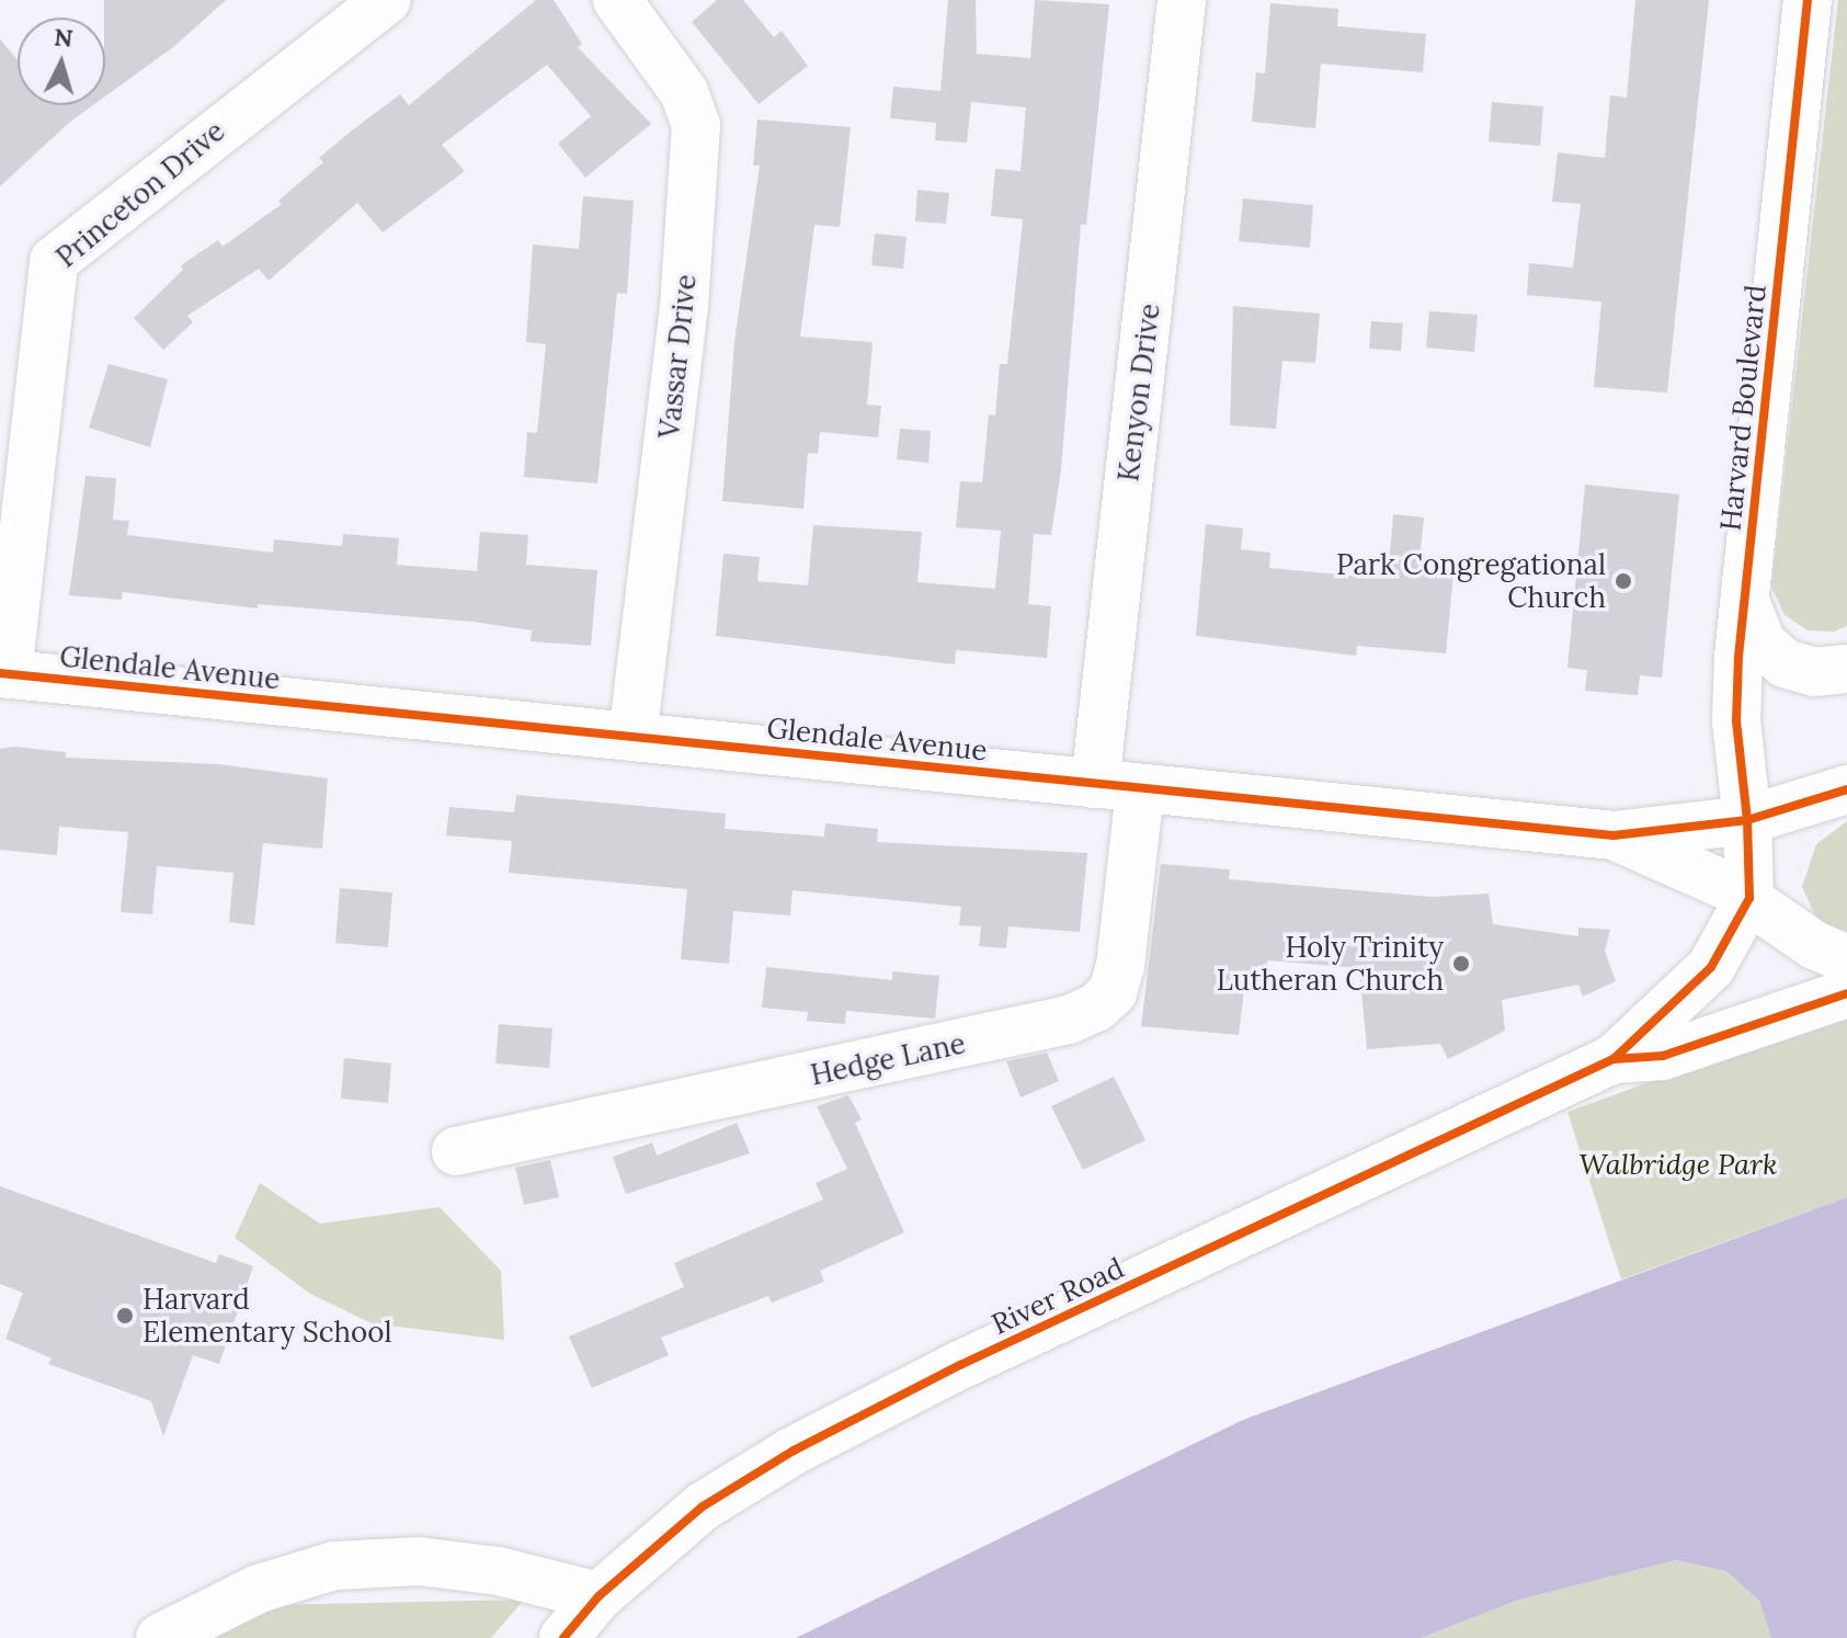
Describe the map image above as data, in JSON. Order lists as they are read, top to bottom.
{
  "streets": {
    "street": [
      "Princeton Drive",
      "Vassar Drive",
      "Kenyon Drive",
      "Harvard Boulevard",
      "Glendale Avenue",
      "Hedge Lane",
      "River Road"
    ]
  },
  "crossings": [
    ["Princeton Drive", "Glendale Avenue"],
    ["Vassar Drive", "Glendale Avenue"],
    ["Kenyon Drive", "Glendale Avenue"],
    ["Kenyon Drive", "Hedge Lane"],
    ["Harvard Boulevard", "Glendale Avenue"],
    ["Glendale Avenue", "Hedge Lane"],
    ["Glendale Avenue", "River Road"]
  ],
  "parks": ["Walbridge Park"],
  "places": ["Park Congregational Church", "Holy Trinity Lutheran Church", "Harvard Elementary School"],
  "north": "top"
}
